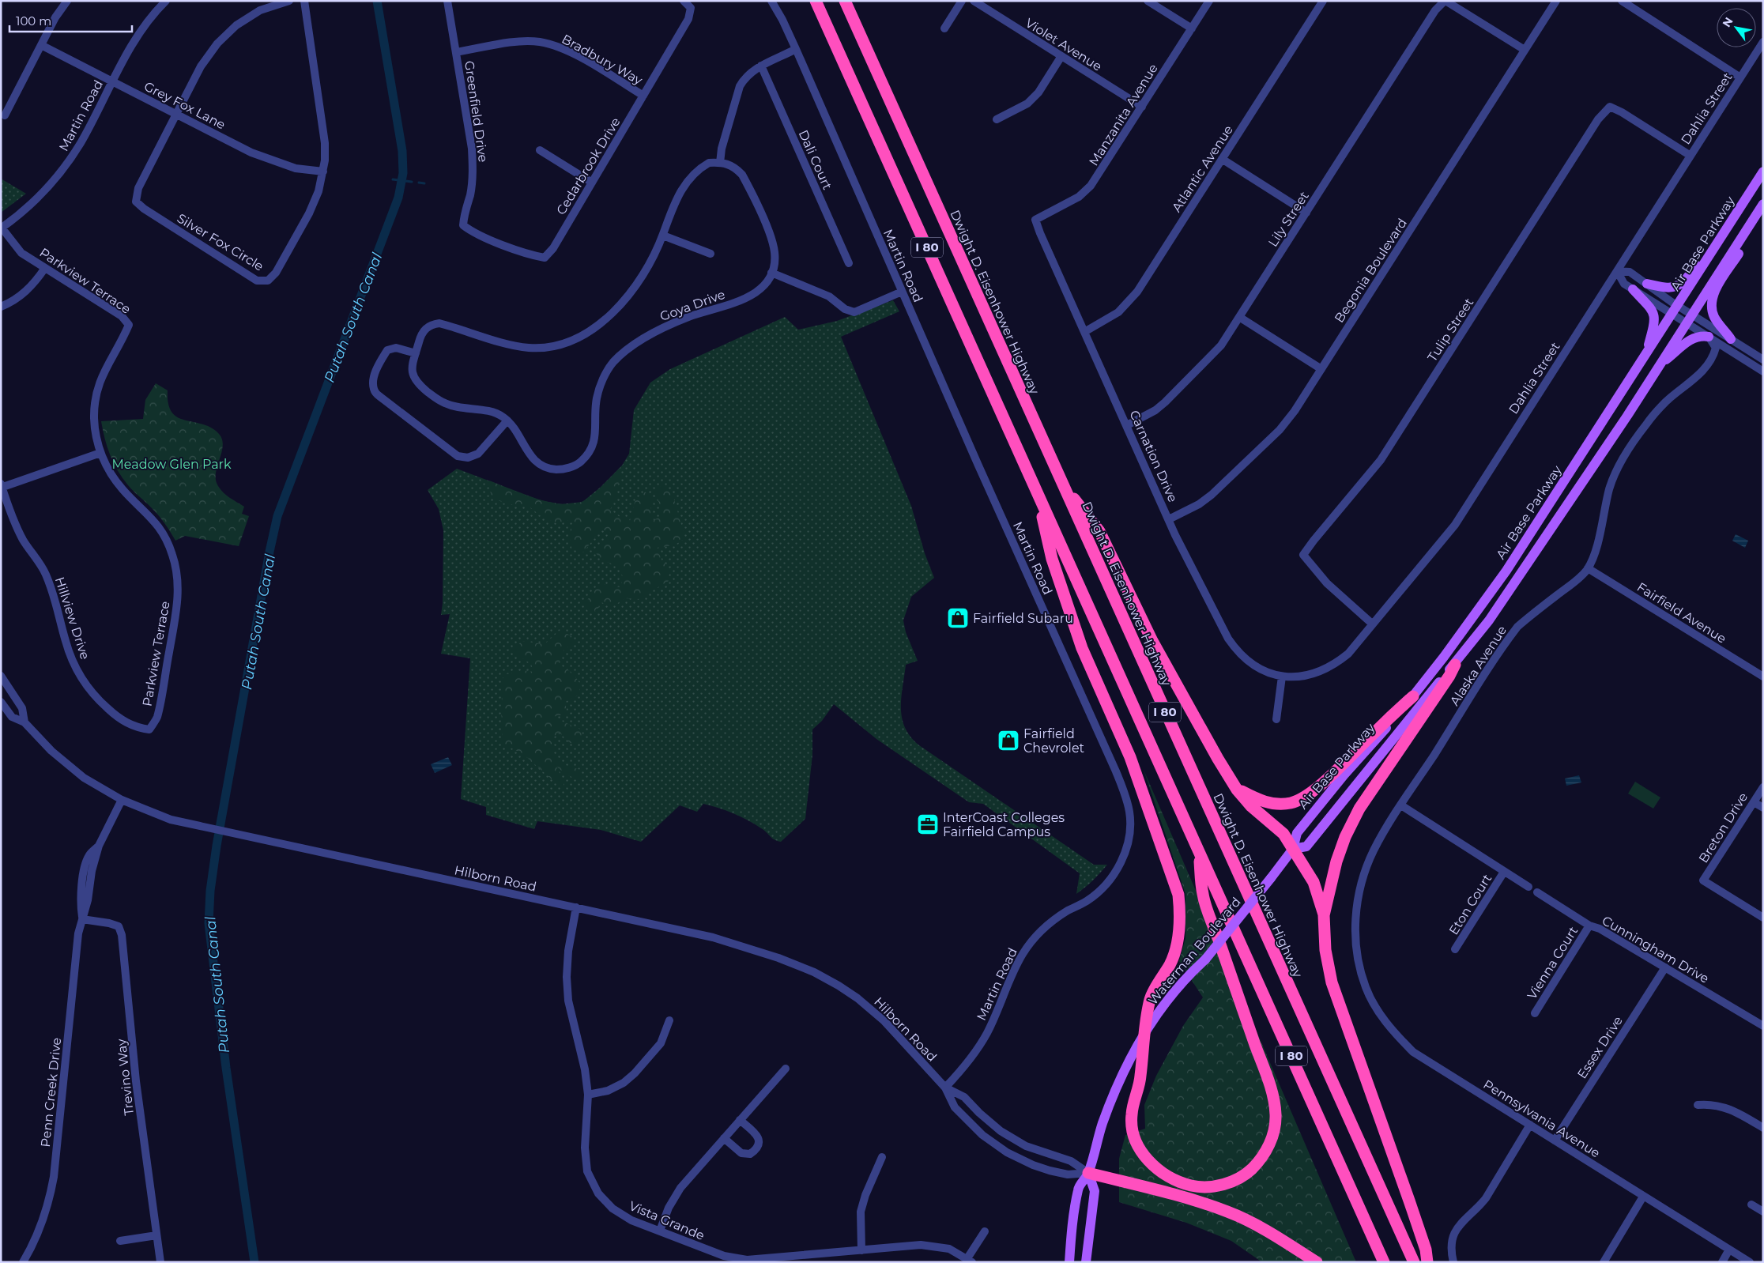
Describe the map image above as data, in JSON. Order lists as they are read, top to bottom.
{
  "streets": {
    "highway": ["I 80", "Dwight D. Eisenhower Highway"],
    "main road": ["Air Base Parkway", "Waterman Boulevard"],
    "street": [
      "Violet Avenue",
      "Bradbury Way",
      "Grey Fox Lane",
      "Dahlia Street",
      "Greenfield Drive",
      "Manzanita Avenue",
      "Martin Road",
      "Dali Court",
      "Cedarbrook Drive",
      "Atlantic Avenue",
      "Lily Street",
      "Silver Fox Circle",
      "Begonia Boulevard",
      "Parkview Terrace",
      "Goya Drive",
      "Tulip Street",
      "Carnation Drive",
      "Fairfield Avenue",
      "Hillview Drive",
      "Alaska Avenue",
      "Breton Drive",
      "Hilborn Road",
      "Eton Court",
      "Cunningham Drive",
      "Vienna Court",
      "Essex Drive",
      "Trevino Way",
      "Penn Creek Drive",
      "Pennsylvania Avenue",
      "Vista Grande"
    ]
  },
  "crossings": [
    ["Violet Avenue", "Manzanita Avenue"],
    ["Bradbury Way", "Greenfield Drive"],
    ["Bradbury Way", "Cedarbrook Drive"],
    ["Grey Fox Lane", "Martin Road"],
    ["Grey Fox Lane", "Silver Fox Circle"],
    ["Dahlia Street", "Tulip Street"],
    ["Dahlia Street", "Carnation Drive"],
    ["Greenfield Drive", "Cedarbrook Drive"],
    ["Manzanita Avenue", "Carnation Drive"],
    ["Martin Road", "Parkview Terrace"],
    ["Martin Road", "Hilborn Road"],
    ["Atlantic Avenue", "Carnation Drive"],
    ["Lily Street", "Begonia Boulevard"],
    ["Lily Street", "Carnation Drive"],
    ["Air Base Parkway", "Waterman Boulevard"],
    ["Begonia Boulevard", "Carnation Drive"],
    ["Parkview Terrace", "Hillview Drive"],
    ["Fairfield Avenue", "Alaska Avenue"],
    ["Alaska Avenue", "Pennsylvania Avenue"],
    ["Hilborn Road", "Waterman Boulevard"],
    ["Hilborn Road", "Penn Creek Drive"],
    ["Hilborn Road", "Vista Grande"],
    ["Cunningham Drive", "Vienna Court"],
    ["Cunningham Drive", "Essex Drive"],
    ["Essex Drive", "Pennsylvania Avenue"],
    ["Trevino Way", "Penn Creek Drive"]
  ],
  "water": ["Putah South Canal"],
  "parks": ["Meadow Glen Park"],
  "places": {
    "shop": ["Fairfield Subaru", "Fairfield Chevrolet"],
    "office": ["InterCoast Colleges Fairfield Campus"]
  },
  "scale_bar": "100 m",
  "north": "top left"
}
